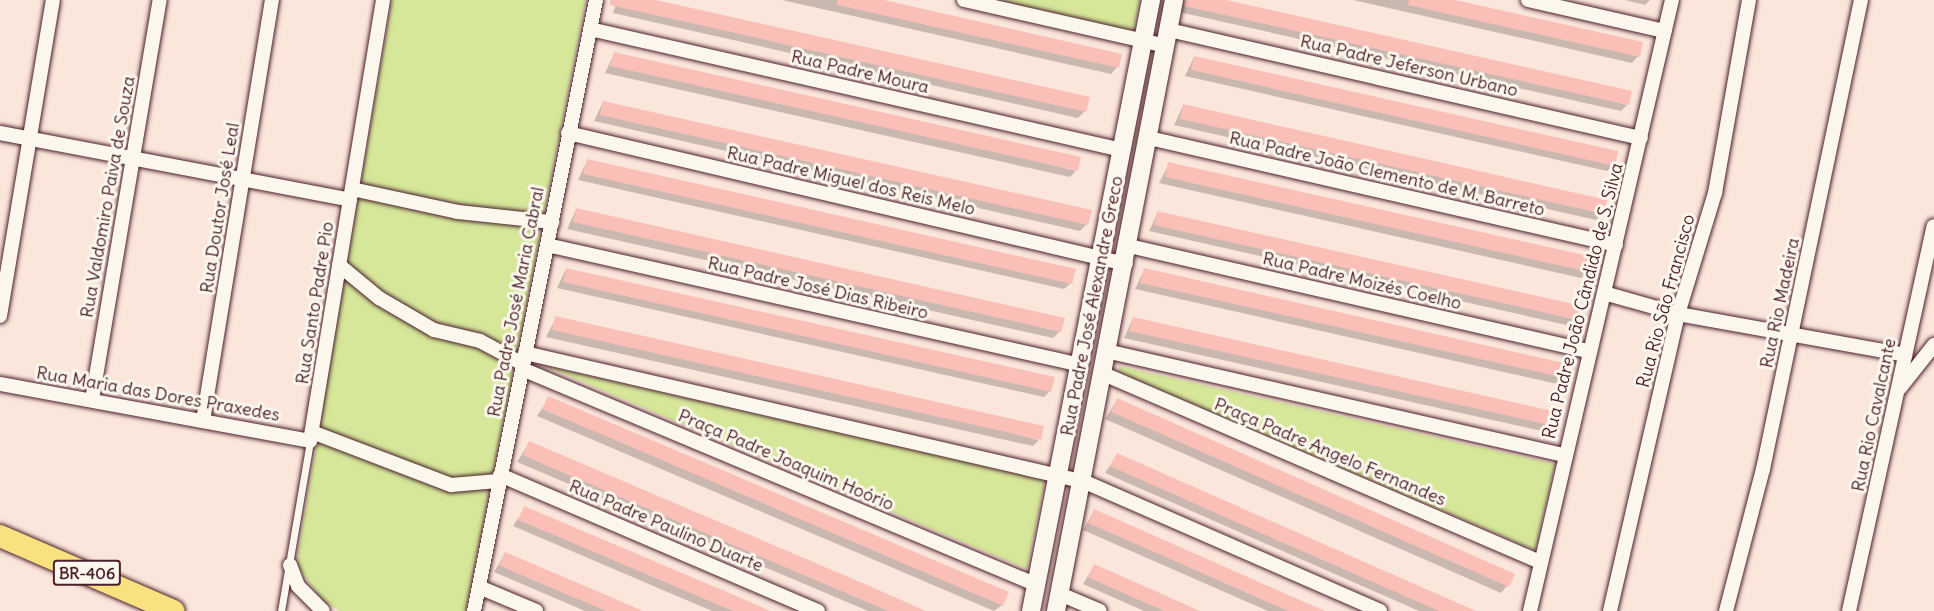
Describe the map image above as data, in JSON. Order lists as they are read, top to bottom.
{
  "streets": {
    "main road": ["BR-406"],
    "street": [
      "Rua Padre Jeferson Urbano",
      "Rua Padre Moura",
      "Rua Padre João Clemento de M. Barreto",
      "Rua Padre Miguel dos Reis Melo",
      "Rua Valdomiro Paiva de Souza",
      "Rua Doutor José Leal",
      "Rua Padre Moizés Coelho",
      "Rua Padre José Dias Ribeiro",
      "Rua Padre João Cândido de S. Silva",
      "Rua Rio São Francisco",
      "Rua Padre José Maria Cabral",
      "Rua Santo Padre Pio",
      "Rua Rio Madeira",
      "Rua Padre José Alexandre Greco",
      "Rua Maria das Dores Praxedes",
      "Rua Rio Cavalcante",
      "Praça Padre Angelo Fernandes",
      "Praça Padre Joaquim Hoório",
      "Rua Padre Paulino Duarte"
    ]
  },
  "crossings": [
    ["Rua Padre Jeferson Urbano", "Rua Padre João Cândido de S. Silva"],
    ["Rua Padre Jeferson Urbano", "Rua Padre José Alexandre Greco"],
    ["Rua Padre Moura", "Rua Padre José Maria Cabral"],
    ["Rua Padre Moura", "Rua Padre José Alexandre Greco"],
    ["Rua Padre João Clemento de M. Barreto", "Rua Padre João Cândido de S. Silva"],
    ["Rua Padre João Clemento de M. Barreto", "Rua Padre José Alexandre Greco"],
    ["Rua Padre Miguel dos Reis Melo", "Rua Padre Moizés Coelho"],
    ["Rua Padre Miguel dos Reis Melo", "Rua Padre José Maria Cabral"],
    ["Rua Padre Miguel dos Reis Melo", "Rua Padre José Alexandre Greco"],
    ["Rua Valdomiro Paiva de Souza", "Rua Maria das Dores Praxedes"],
    ["Rua Doutor José Leal", "Rua Maria das Dores Praxedes"],
    ["Rua Padre Moizés Coelho", "Rua Padre João Cândido de S. Silva"],
    ["Rua Padre Moizés Coelho", "Rua Padre José Alexandre Greco"],
    ["Rua Padre José Dias Ribeiro", "Rua Padre José Maria Cabral"],
    ["Rua Padre José Dias Ribeiro", "Rua Padre José Alexandre Greco"],
    ["Rua Padre João Cândido de S. Silva", "Praça Padre Angelo Fernandes"],
    ["Rua Padre José Maria Cabral", "Rua Maria das Dores Praxedes"],
    ["Rua Padre José Maria Cabral", "Praça Padre Joaquim Hoório"],
    ["Rua Padre José Maria Cabral", "Rua Padre Paulino Duarte"],
    ["Rua Santo Padre Pio", "Rua Maria das Dores Praxedes"],
    ["Rua Padre José Alexandre Greco", "Praça Padre Angelo Fernandes"],
    ["Rua Padre José Alexandre Greco", "Praça Padre Joaquim Hoório"],
    ["Rua Maria das Dores Praxedes", "Rua Padre Paulino Duarte"]
  ]
}
